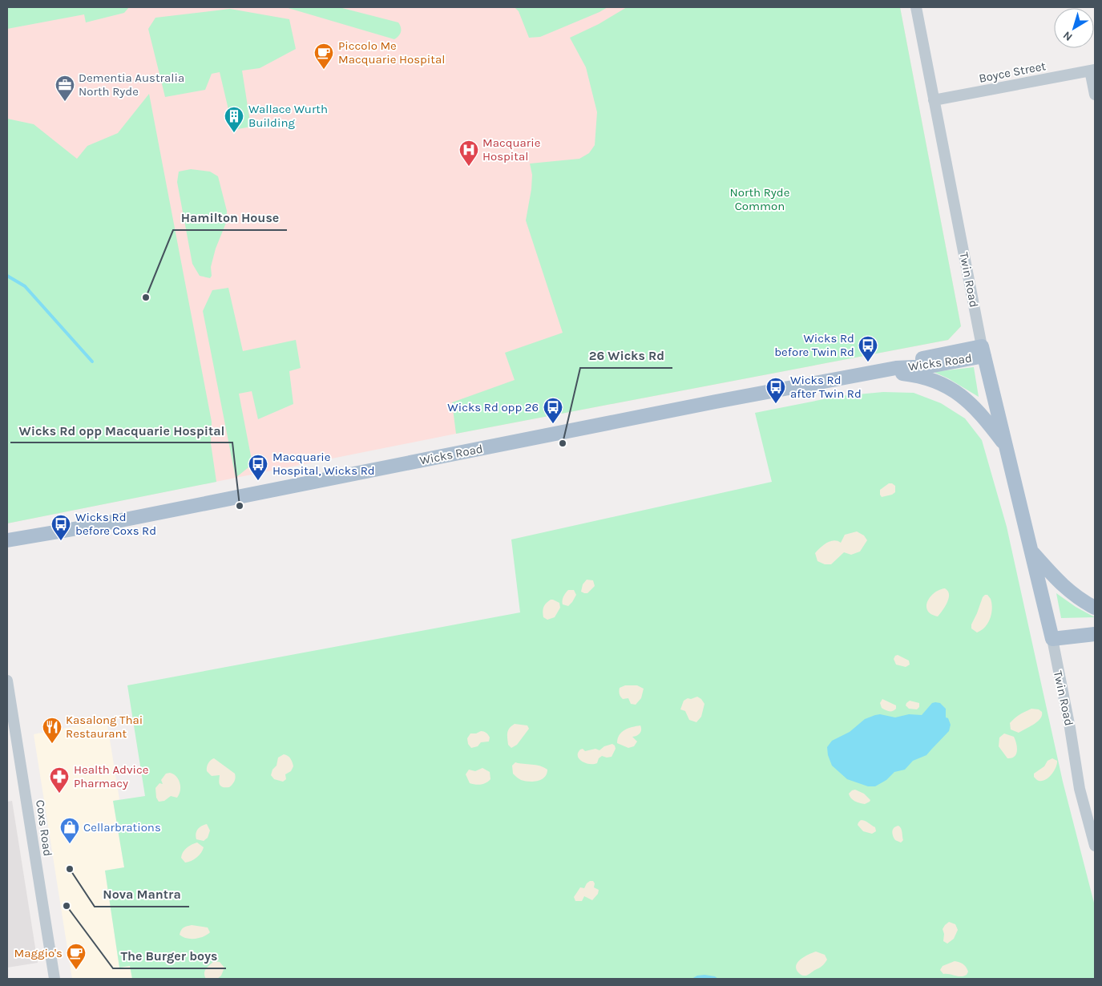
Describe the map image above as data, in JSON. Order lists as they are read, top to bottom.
{
  "streets": {
    "main road": ["Twin Road", "Wicks Road"],
    "street": ["Boyce Street", "Coxs Road"]
  },
  "crossings": [
    ["Boyce Street", "Twin Road"],
    ["Twin Road", "Wicks Road"]
  ],
  "parks": ["North Ryde Common"],
  "places": {
    "cafe": ["Piccolo Me Macquarie Hospital", "Maggio's"],
    "office": ["Dementia Australia North Ryde"],
    "building": ["Wallace Wurth Building"],
    "hospital": ["Macquarie Hospital"],
    "other": [
      "Hamilton House",
      "26 Wicks Rd",
      "Wicks Rd opp Macquarie Hospital",
      "Nova Mantra",
      "The Burger boys"
    ],
    "bus stop": [
      "Wicks Rd before Twin Rd",
      "Wicks Rd after Twin Rd",
      "Wicks Rd opp 26",
      "Macquarie Hospital, Wicks Rd",
      "Wicks Rd before Coxs Rd"
    ],
    "restaurant": ["Kasalong Thai Restaurant"],
    "pharmacy": ["Health Advice Pharmacy"],
    "shop": ["Cellarbrations"]
  },
  "north": "bottom left"
}
